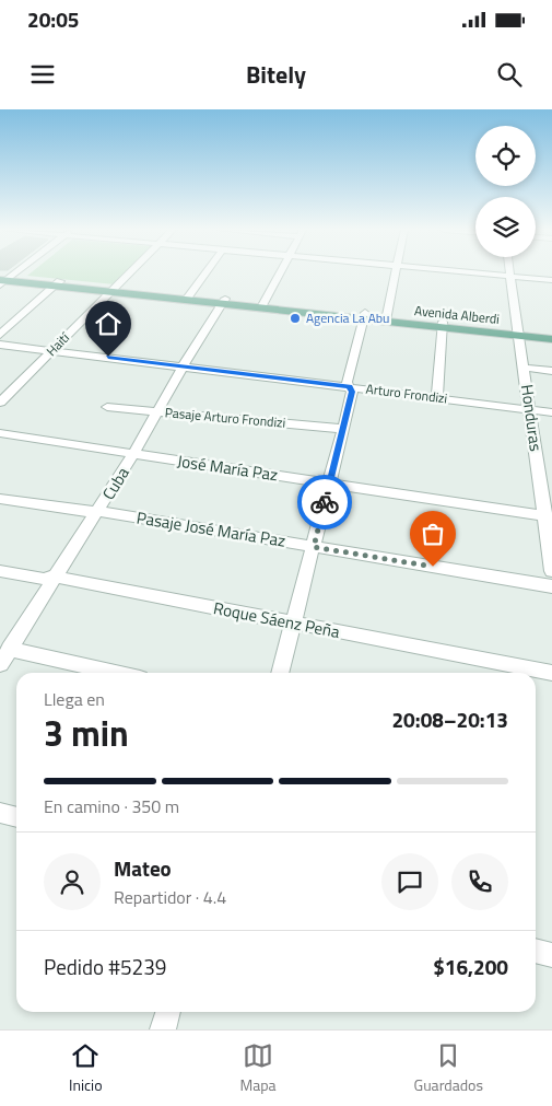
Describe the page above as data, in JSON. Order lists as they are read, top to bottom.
{
  "streets": {
    "main road": ["Avenida Alberdi"],
    "street": [
      "Haití",
      "Arturo Frondizi",
      "Pasaje Arturo Frondizi",
      "Honduras",
      "José María Paz",
      "Cuba",
      "Pasaje José María Paz",
      "Roque Sáenz Peña"
    ]
  },
  "crossings": [
    ["Avenida Alberdi", "Haití"],
    ["Avenida Alberdi", "Honduras"],
    ["Avenida Alberdi", "Cuba"],
    ["Haití", "Arturo Frondizi"],
    ["Arturo Frondizi", "Honduras"],
    ["Arturo Frondizi", "Cuba"],
    ["Pasaje Arturo Frondizi", "Cuba"],
    ["Honduras", "José María Paz"],
    ["José María Paz", "Cuba"],
    ["Cuba", "Pasaje José María Paz"],
    ["Cuba", "Roque Sáenz Peña"]
  ],
  "places": ["Agencia La Abu"],
  "page": {
    "status": "20:05",
    "header": "Bitely",
    "heading": ["3 min", "Llega en", "20:08–20:13"],
    "panel": [
      "Mateo",
      "Repartidor · 4.4",
      "Pedido #5239",
      "$16,200"
    ],
    "bar": "En camino · 350 m",
    "tabs": ["Inicio", "Mapa", "Guardados"]
  }
}
